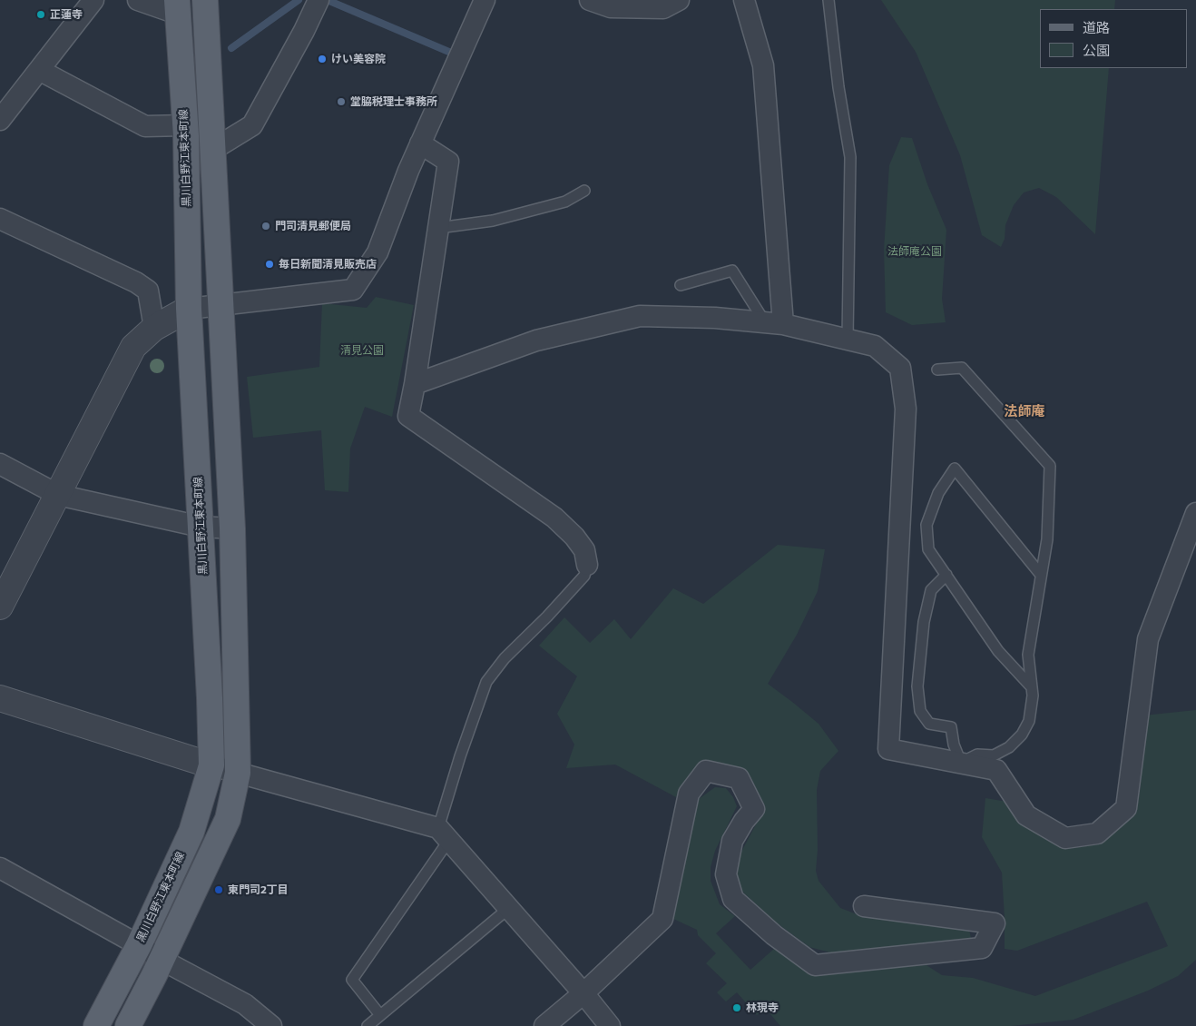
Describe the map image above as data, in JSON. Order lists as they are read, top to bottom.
{
  "streets": {
    "main road": ["黒川白野江東本町線"]
  },
  "districts": ["法師庵"],
  "parks": ["法師庵公園", "清見公園"],
  "places": [
    "正蓮寺",
    "けい美容院",
    "堂脇税理士事務所",
    "門司清見郵便局",
    "毎日新聞清見販売店",
    "東門司2丁目",
    "林現寺"
  ],
  "legend": ["道路", "公園"]
}
